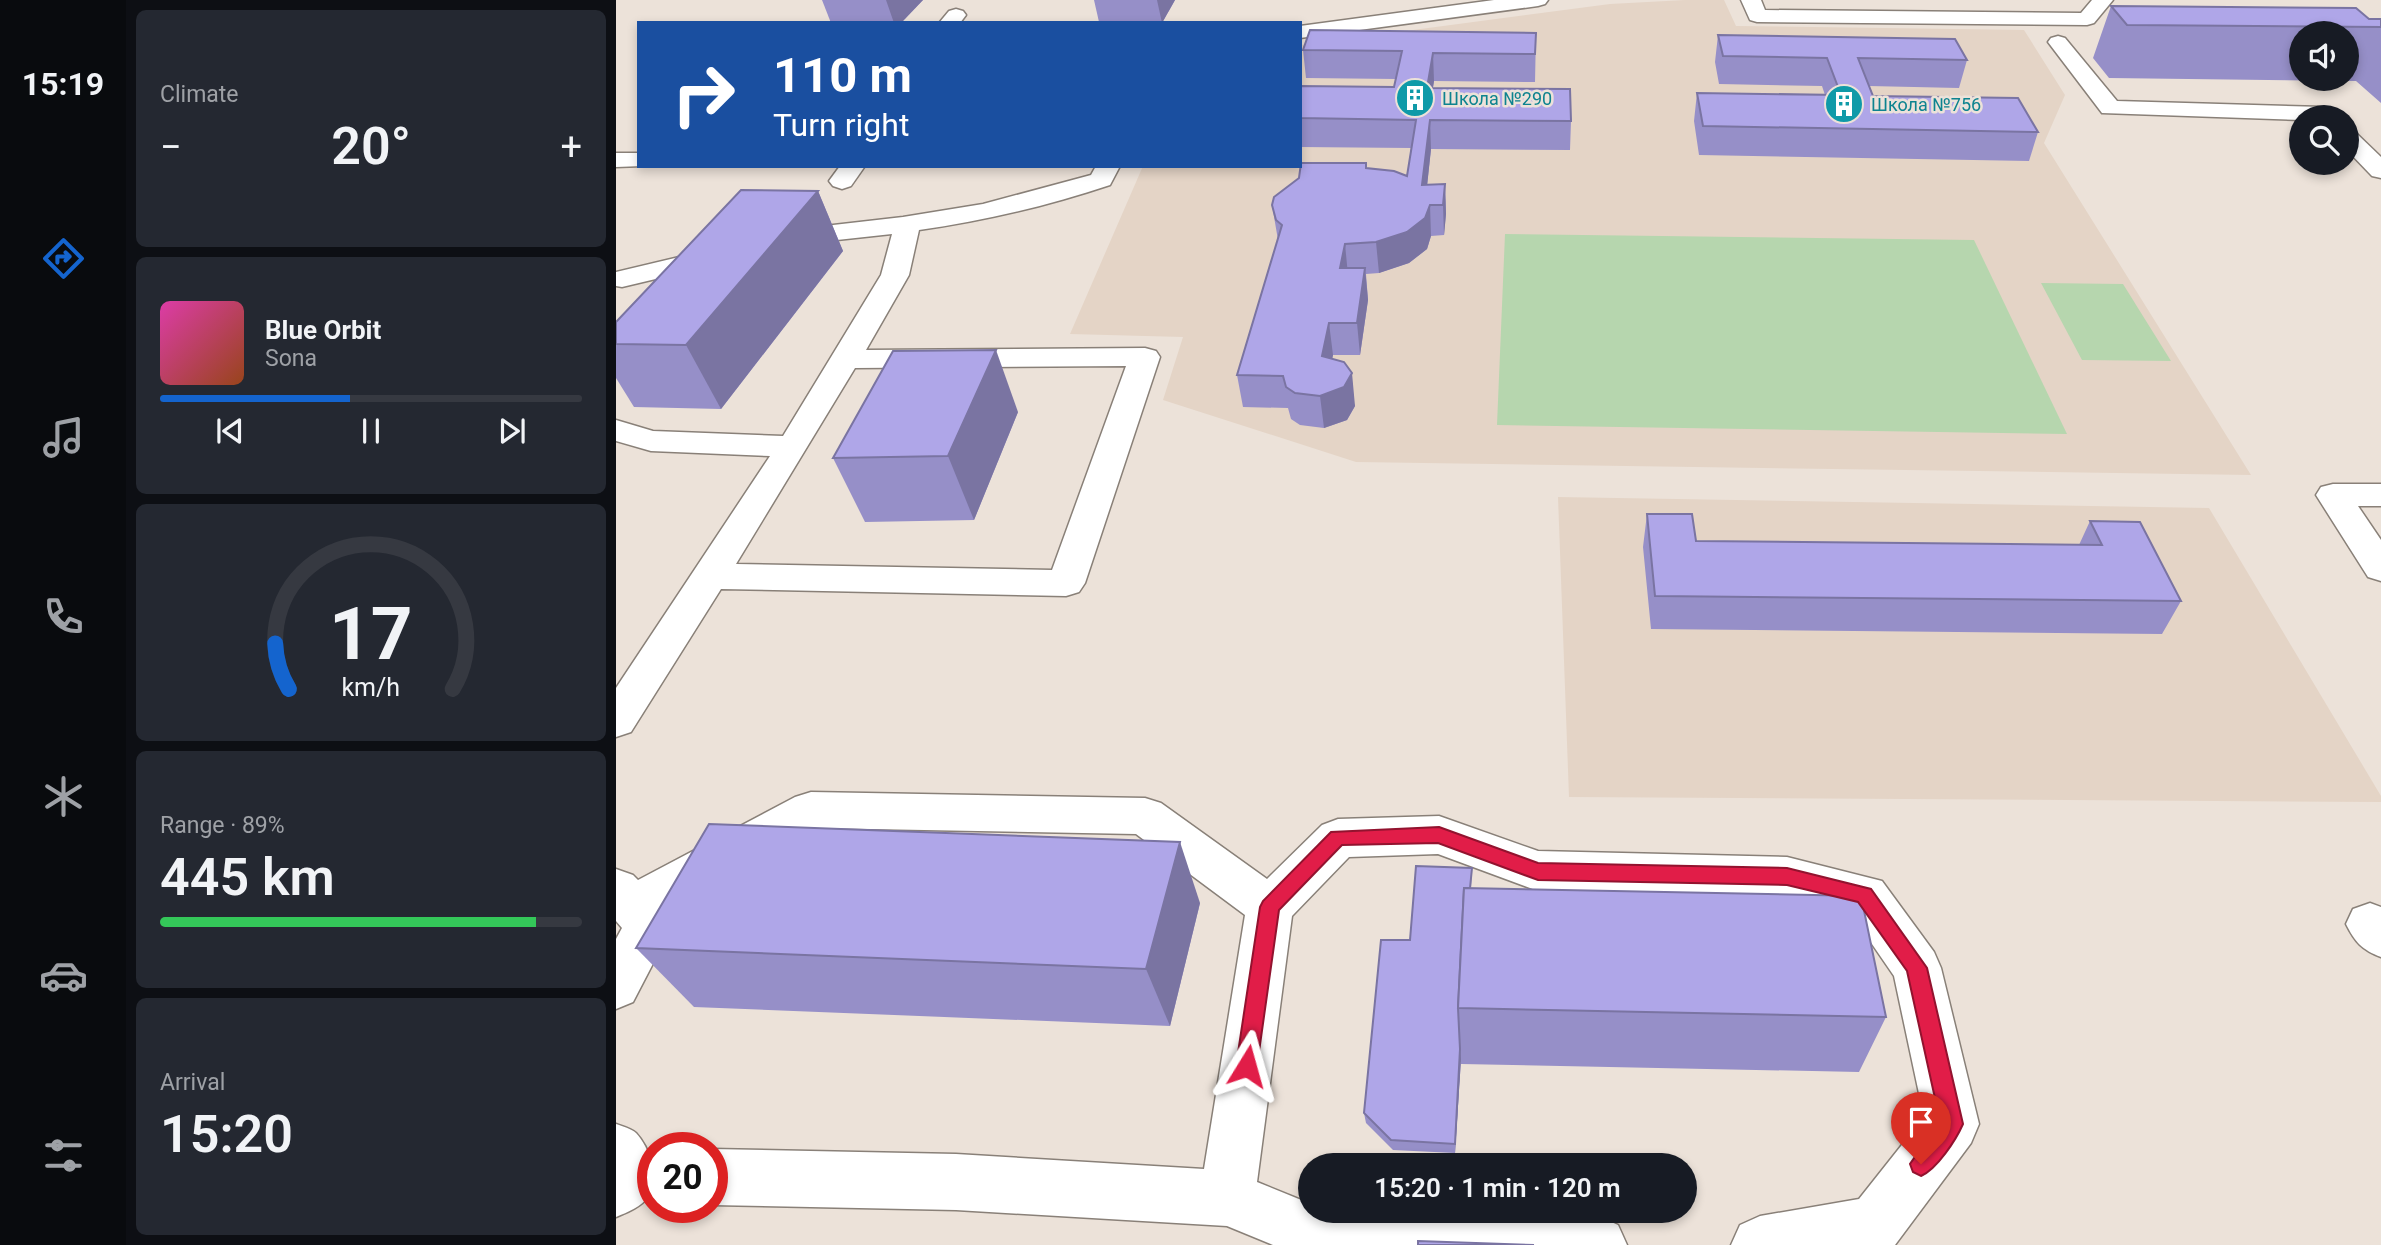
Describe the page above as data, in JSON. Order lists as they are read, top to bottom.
{
  "places": {
    "building": ["Школа №290", "Школа №756"]
  },
  "page": {
    "tabs": "15:19",
    "tile": [
      "Climate",
      ["Range · 89%", "445 km"],
      ["Arrival", "15:20"]
    ],
    "turn": ["110 m", "Turn right"],
    "heat": ["−", "20°", "+"],
    "song": ["Blue Orbit", "Sona"],
    "limit": "20",
    "trip": "15:20 · 1 min · 120 m",
    "gauge": ["17", "km/h"]
  }
}
